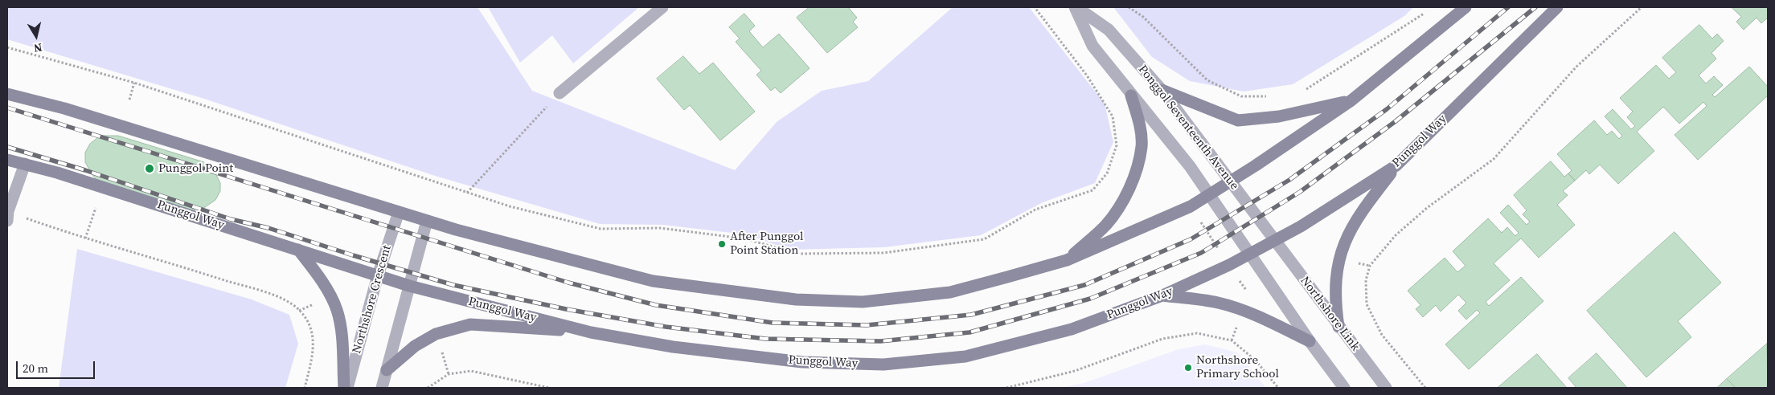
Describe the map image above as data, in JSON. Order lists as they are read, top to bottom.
{
  "streets": {
    "main road": ["Punggol Way"],
    "street": ["Ponggol Seventeenth Avenue", "Northshore Crescent", "Northshore Link"]
  },
  "crossings": [
    ["Ponggol Seventeenth Avenue", "Punggol Way"],
    ["Ponggol Seventeenth Avenue", "Northshore Link"],
    ["Punggol Way", "Northshore Crescent"],
    ["Punggol Way", "Northshore Link"]
  ],
  "places": ["Punggol Point", "After Punggol Point Station", "Northshore Primary School"],
  "scale_bar": "20 m",
  "north": "bottom"
}
